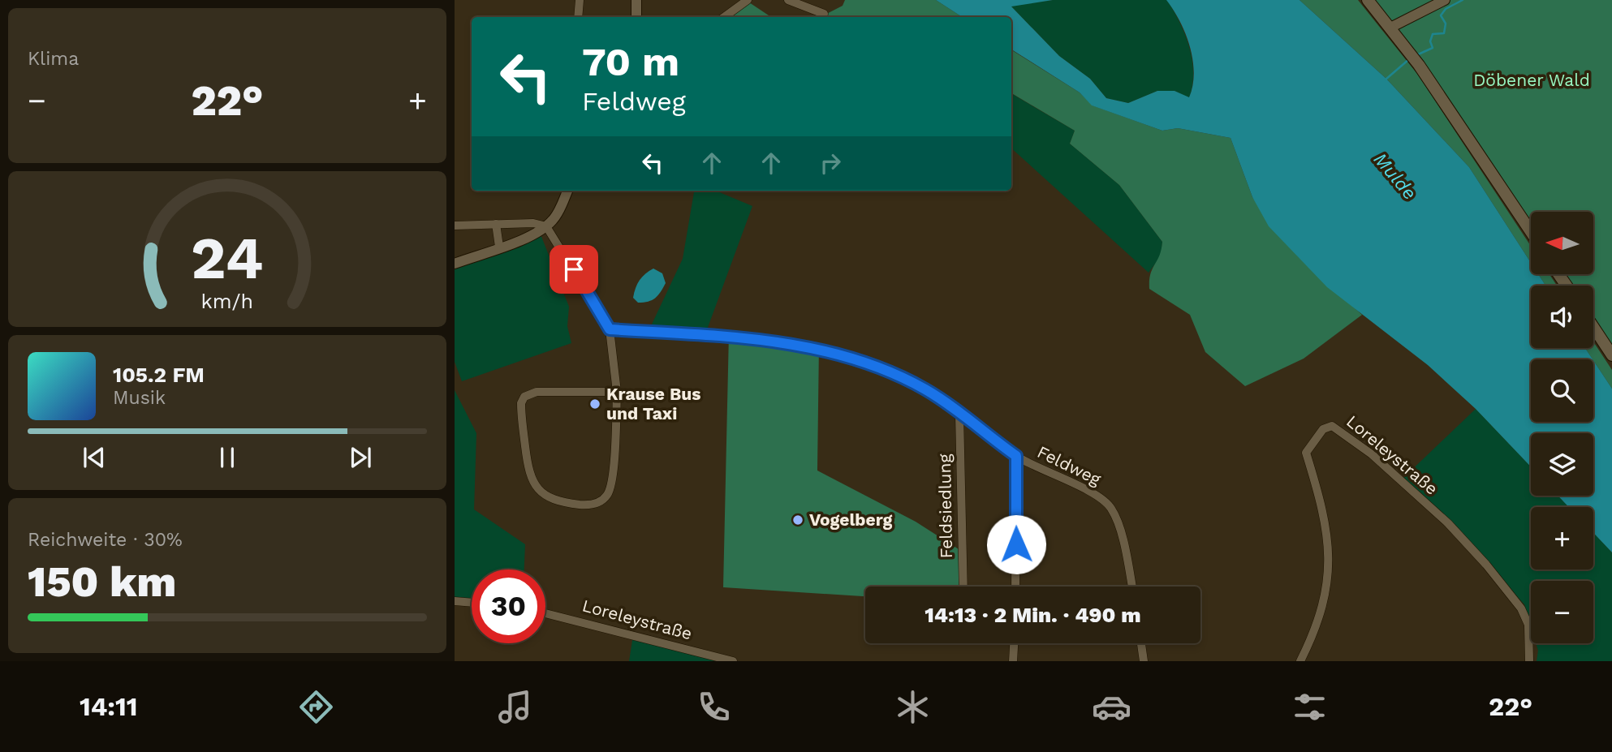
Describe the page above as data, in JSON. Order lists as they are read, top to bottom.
{
  "streets": {
    "street": ["Loreleystraße", "Feldweg", "Feldsiedlung"]
  },
  "crossings": [
    ["Feldweg", "Feldsiedlung"]
  ],
  "water": ["Mulde"],
  "parks": ["Döbener Wald"],
  "places": ["Krause Bus und Taxi", "Vogelberg"],
  "north": "left",
  "page": {
    "tile": [
      "Klima",
      ["Reichweite · 30%", "150 km"]
    ],
    "turn": ["70 m", "Feldweg"],
    "heat": ["−", "22°", "+"],
    "map_buttons": ["+", "−"],
    "song": ["105.2 FM", "Musik"],
    "limit": "30",
    "trip": "14:13 · 2 Min. · 490 m",
    "tabs": ["14:11", "22°"],
    "gauge": ["24", "km/h"]
  }
}
